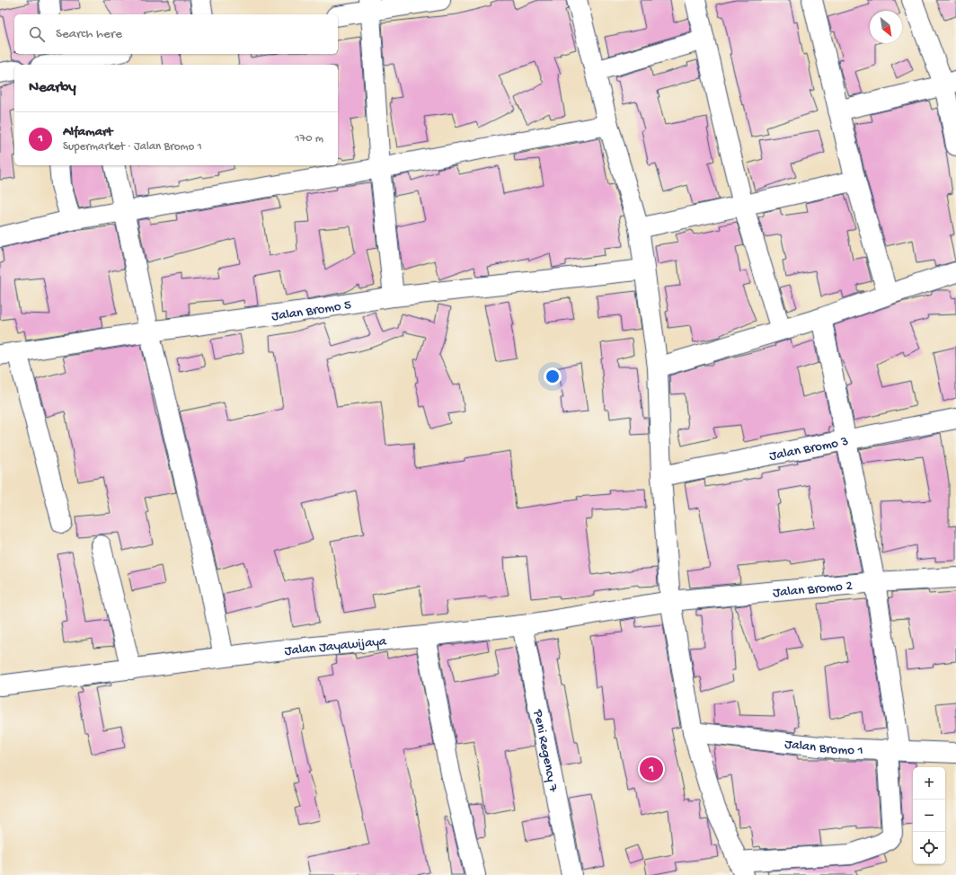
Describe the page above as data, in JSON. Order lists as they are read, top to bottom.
{
  "streets": {
    "street": [
      "Jalan Bromo 5",
      "Jalan Bromo 3",
      "Jalan Bromo 2",
      "Jalan Jayawijaya",
      "Jalan Bromo 1",
      "Peni Regency 7"
    ]
  },
  "crossings": [
    ["Jalan Bromo 2", "Jalan Jayawijaya"],
    ["Jalan Jayawijaya", "Peni Regency 7"]
  ],
  "north": "bottom right",
  "page": {
    "search": "Search here",
    "heading": "Nearby",
    "list": [
      {
        "mark": "1",
        "name": "Alfamart",
        "note": "Supermarket · Jalan Bromo 1",
        "value": "170 m"
      }
    ],
    "pins": "1",
    "map_buttons": ["+", "−"]
  }
}
